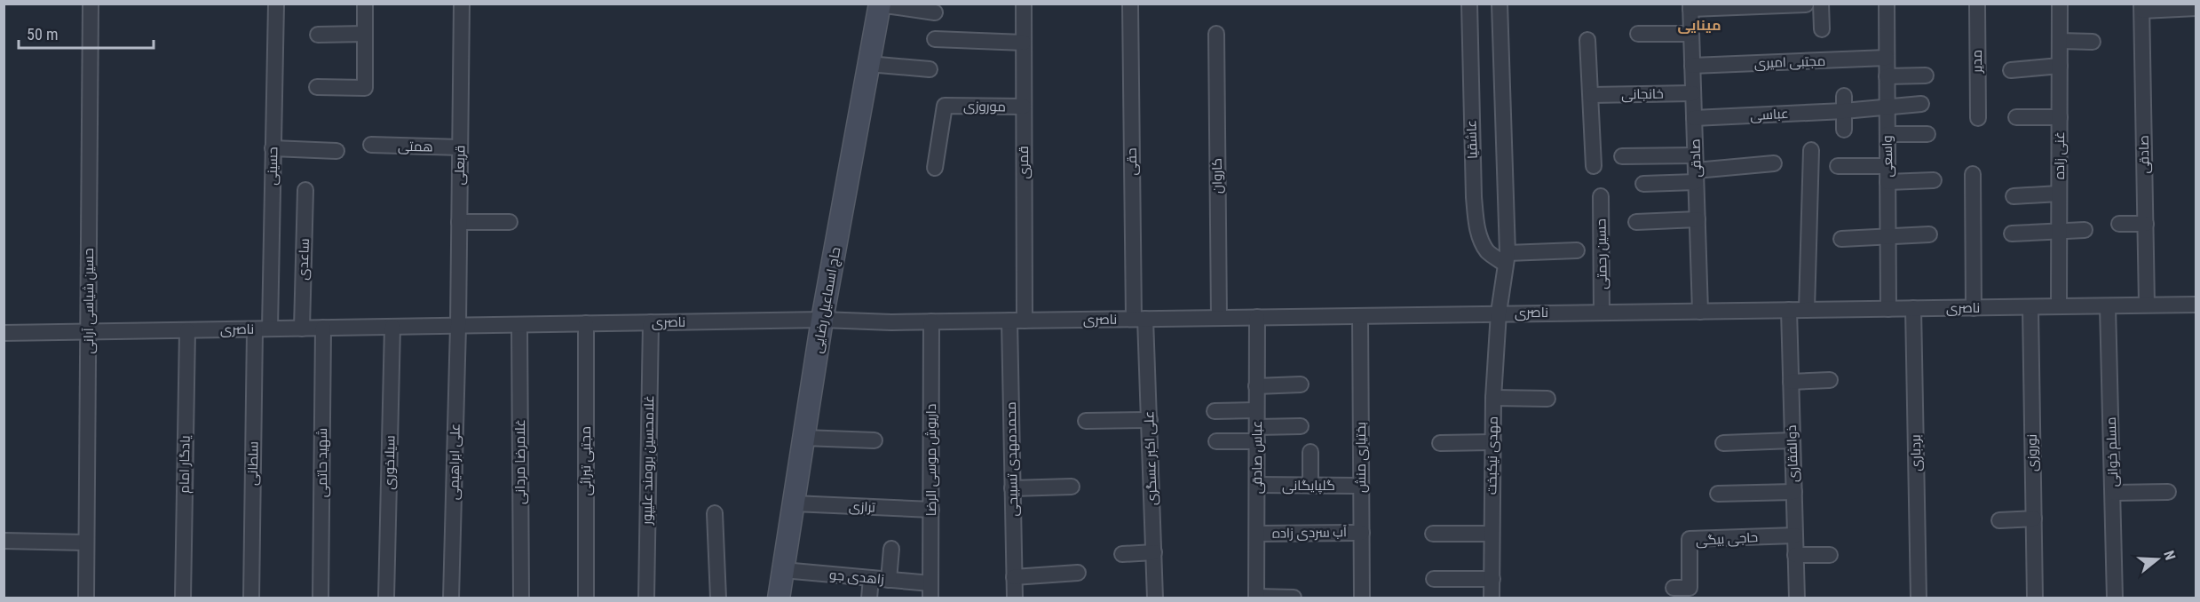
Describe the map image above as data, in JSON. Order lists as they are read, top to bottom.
{
  "streets": {
    "main road": ["حاج اسماعیل رضایی"],
    "street": [
      "مدیر",
      "مجتبی امیری",
      "خانجانی",
      "موروزی",
      "عباسی",
      "عاشقیا",
      "همتی",
      "صادقی",
      "غنی زاده",
      "واسعی",
      "حقی",
      "قمری",
      "قربعلی",
      "حسینی",
      "کاروان",
      "حسین رحمتی",
      "ساعدی",
      "حسین شیاسی آرانی",
      "ناصری",
      "مسلم خوانی",
      "بردباری",
      "نوروزی",
      "ذوالفقاری",
      "مهدی نیکبخت",
      "عباس صادقی",
      "بختیاری منش",
      "علی اکبر عسگری",
      "محمدمهدی تسبیحی",
      "غلامحسین برومند علیپور",
      "داریوش موسی الرضا",
      "مجتبی تبرائی",
      "علی ابراهیمی",
      "غلامرضا مردانی",
      "شهید حاتمی",
      "سیلاخوری",
      "سلطانی",
      "یادگار امام",
      "گلپایگانی",
      "ترازی",
      "آب سردی زاده",
      "حاجی بیگی",
      "زاهدی جو"
    ]
  },
  "crossings": [
    ["مجتبی امیری", "صادقی"],
    ["مجتبی امیری", "واسعی"],
    ["خانجانی", "صادقی"],
    ["موروزی", "قمری"],
    ["عباسی", "صادقی"],
    ["عباسی", "واسعی"],
    ["همتی", "قربعلی"],
    ["صادقی", "ناصری"],
    ["غنی زاده", "ناصری"],
    ["واسعی", "ناصری"],
    ["حقی", "ناصری"],
    ["حقی", "علی اکبر عسگری"],
    ["قمری", "ناصری"],
    ["قمری", "محمدمهدی تسبیحی"],
    ["قربعلی", "ناصری"],
    ["قربعلی", "علی ابراهیمی"],
    ["حسینی", "ناصری"],
    ["حسینی", "سلطانی"],
    ["کاروان", "ناصری"],
    ["حسین رحمتی", "ناصری"],
    ["ساعدی", "ناصری"],
    ["حاج اسماعیل رضایی", "ناصری"],
    ["حاج اسماعیل رضایی", "ترازی"],
    ["حاج اسماعیل رضایی", "زاهدی جو"],
    ["حسین شیاسی آرانی", "ناصری"],
    ["ناصری", "مسلم خوانی"],
    ["ناصری", "بردباری"],
    ["ناصری", "نوروزی"],
    ["ناصری", "ذوالفقاری"],
    ["ناصری", "مهدی نیکبخت"],
    ["ناصری", "عباس صادقی"],
    ["ناصری", "بختیاری منش"],
    ["ناصری", "علی اکبر عسگری"],
    ["ناصری", "محمدمهدی تسبیحی"],
    ["ناصری", "غلامحسین برومند علیپور"],
    ["ناصری", "داریوش موسی الرضا"],
    ["ناصری", "مجتبی تبرائی"],
    ["ناصری", "علی ابراهیمی"],
    ["ناصری", "غلامرضا مردانی"],
    ["ناصری", "شهید حاتمی"],
    ["ناصری", "سیلاخوری"],
    ["ناصری", "سلطانی"],
    ["ناصری", "یادگار امام"],
    ["ذوالفقاری", "حاجی بیگی"],
    ["عباس صادقی", "گلپایگانی"],
    ["عباس صادقی", "آب سردی زاده"],
    ["بختیاری منش", "گلپایگانی"],
    ["بختیاری منش", "آب سردی زاده"],
    ["داریوش موسی الرضا", "ترازی"],
    ["داریوش موسی الرضا", "زاهدی جو"]
  ],
  "districts": ["مینایی"],
  "scale_bar": "50 m",
  "north": "right"
}
